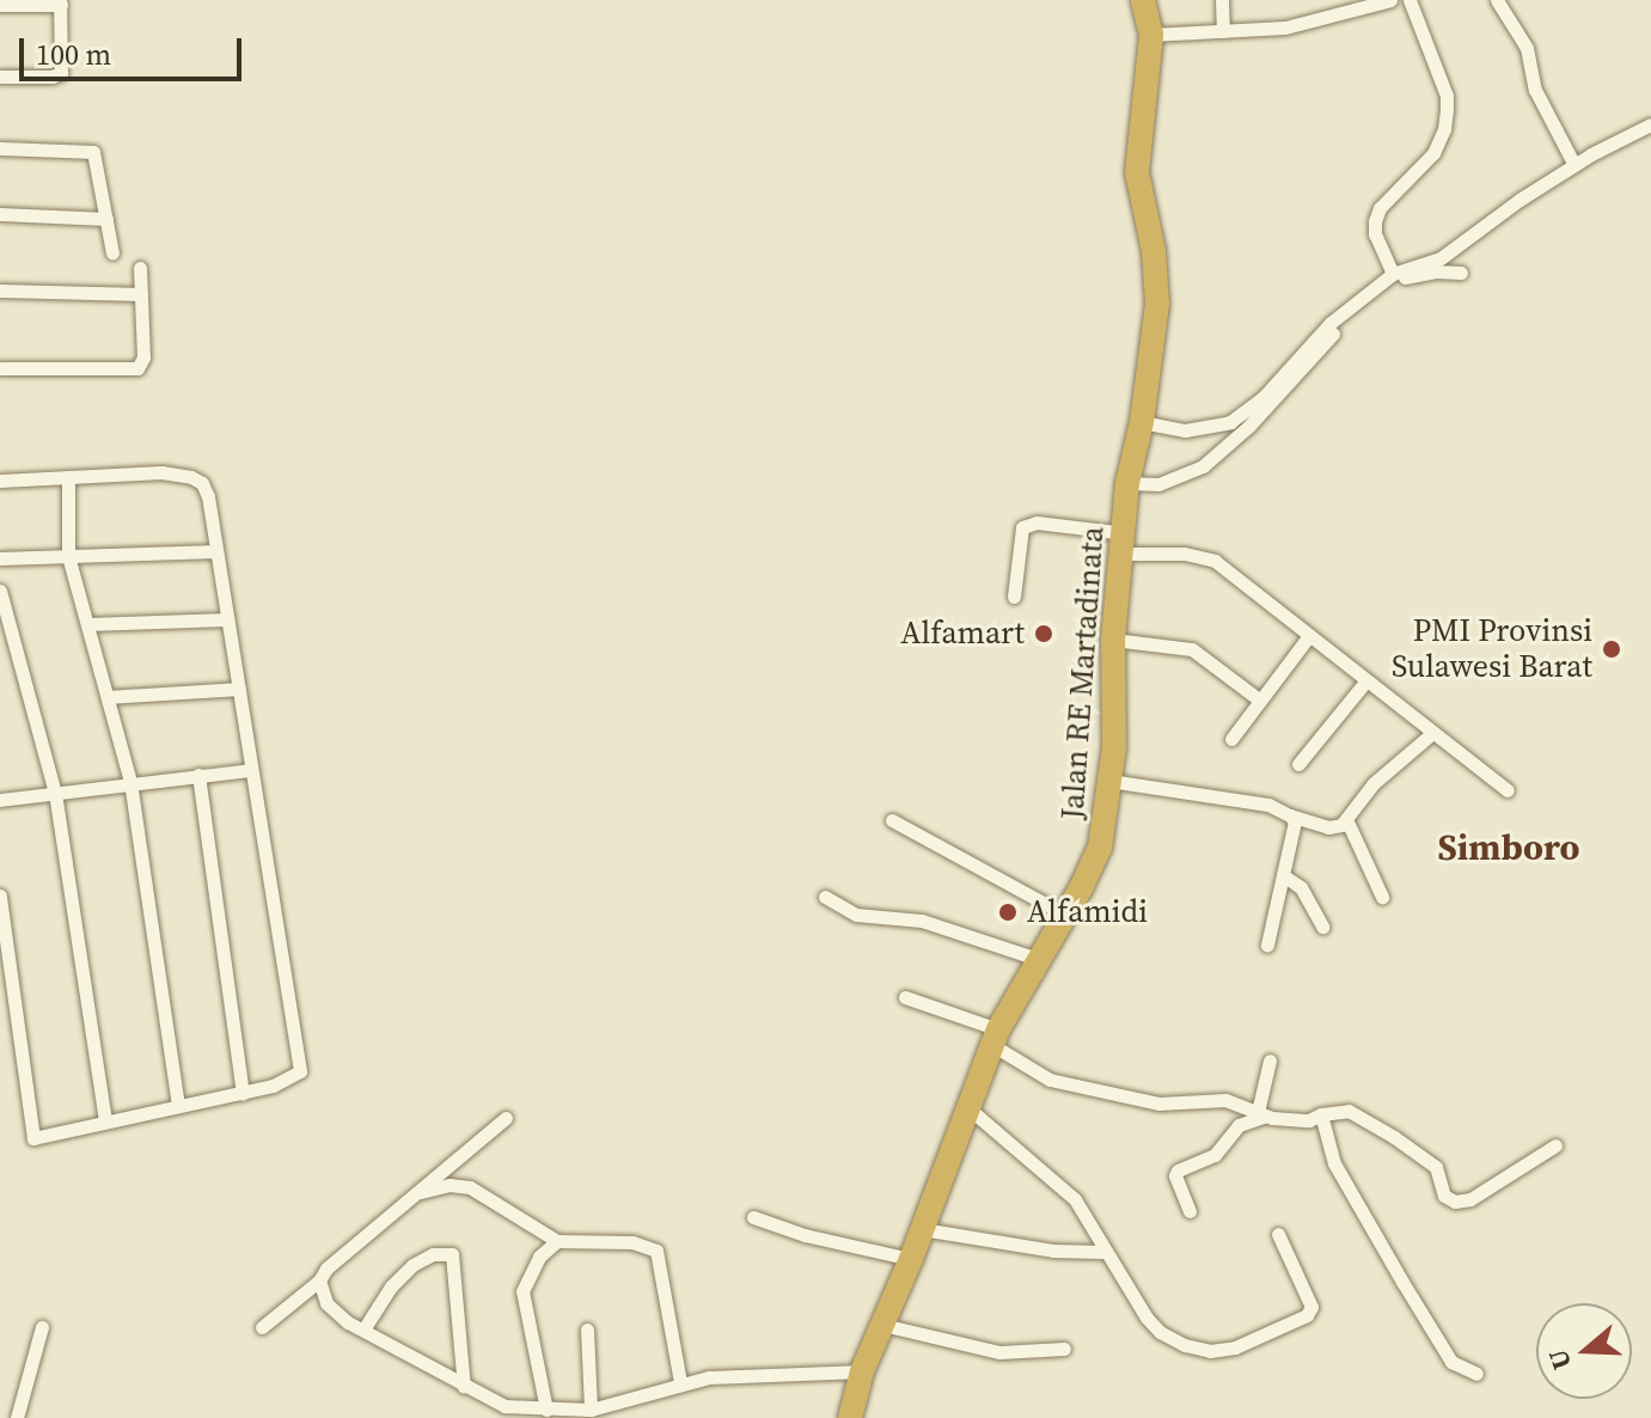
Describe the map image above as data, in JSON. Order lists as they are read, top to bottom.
{
  "streets": {
    "highway": ["Jalan RE Martadinata"]
  },
  "districts": ["Simboro"],
  "places": ["Alfamart", "PMI Provinsi Sulawesi Barat", "Alfamidi"],
  "scale_bar": "100 m",
  "north": "left"
}
